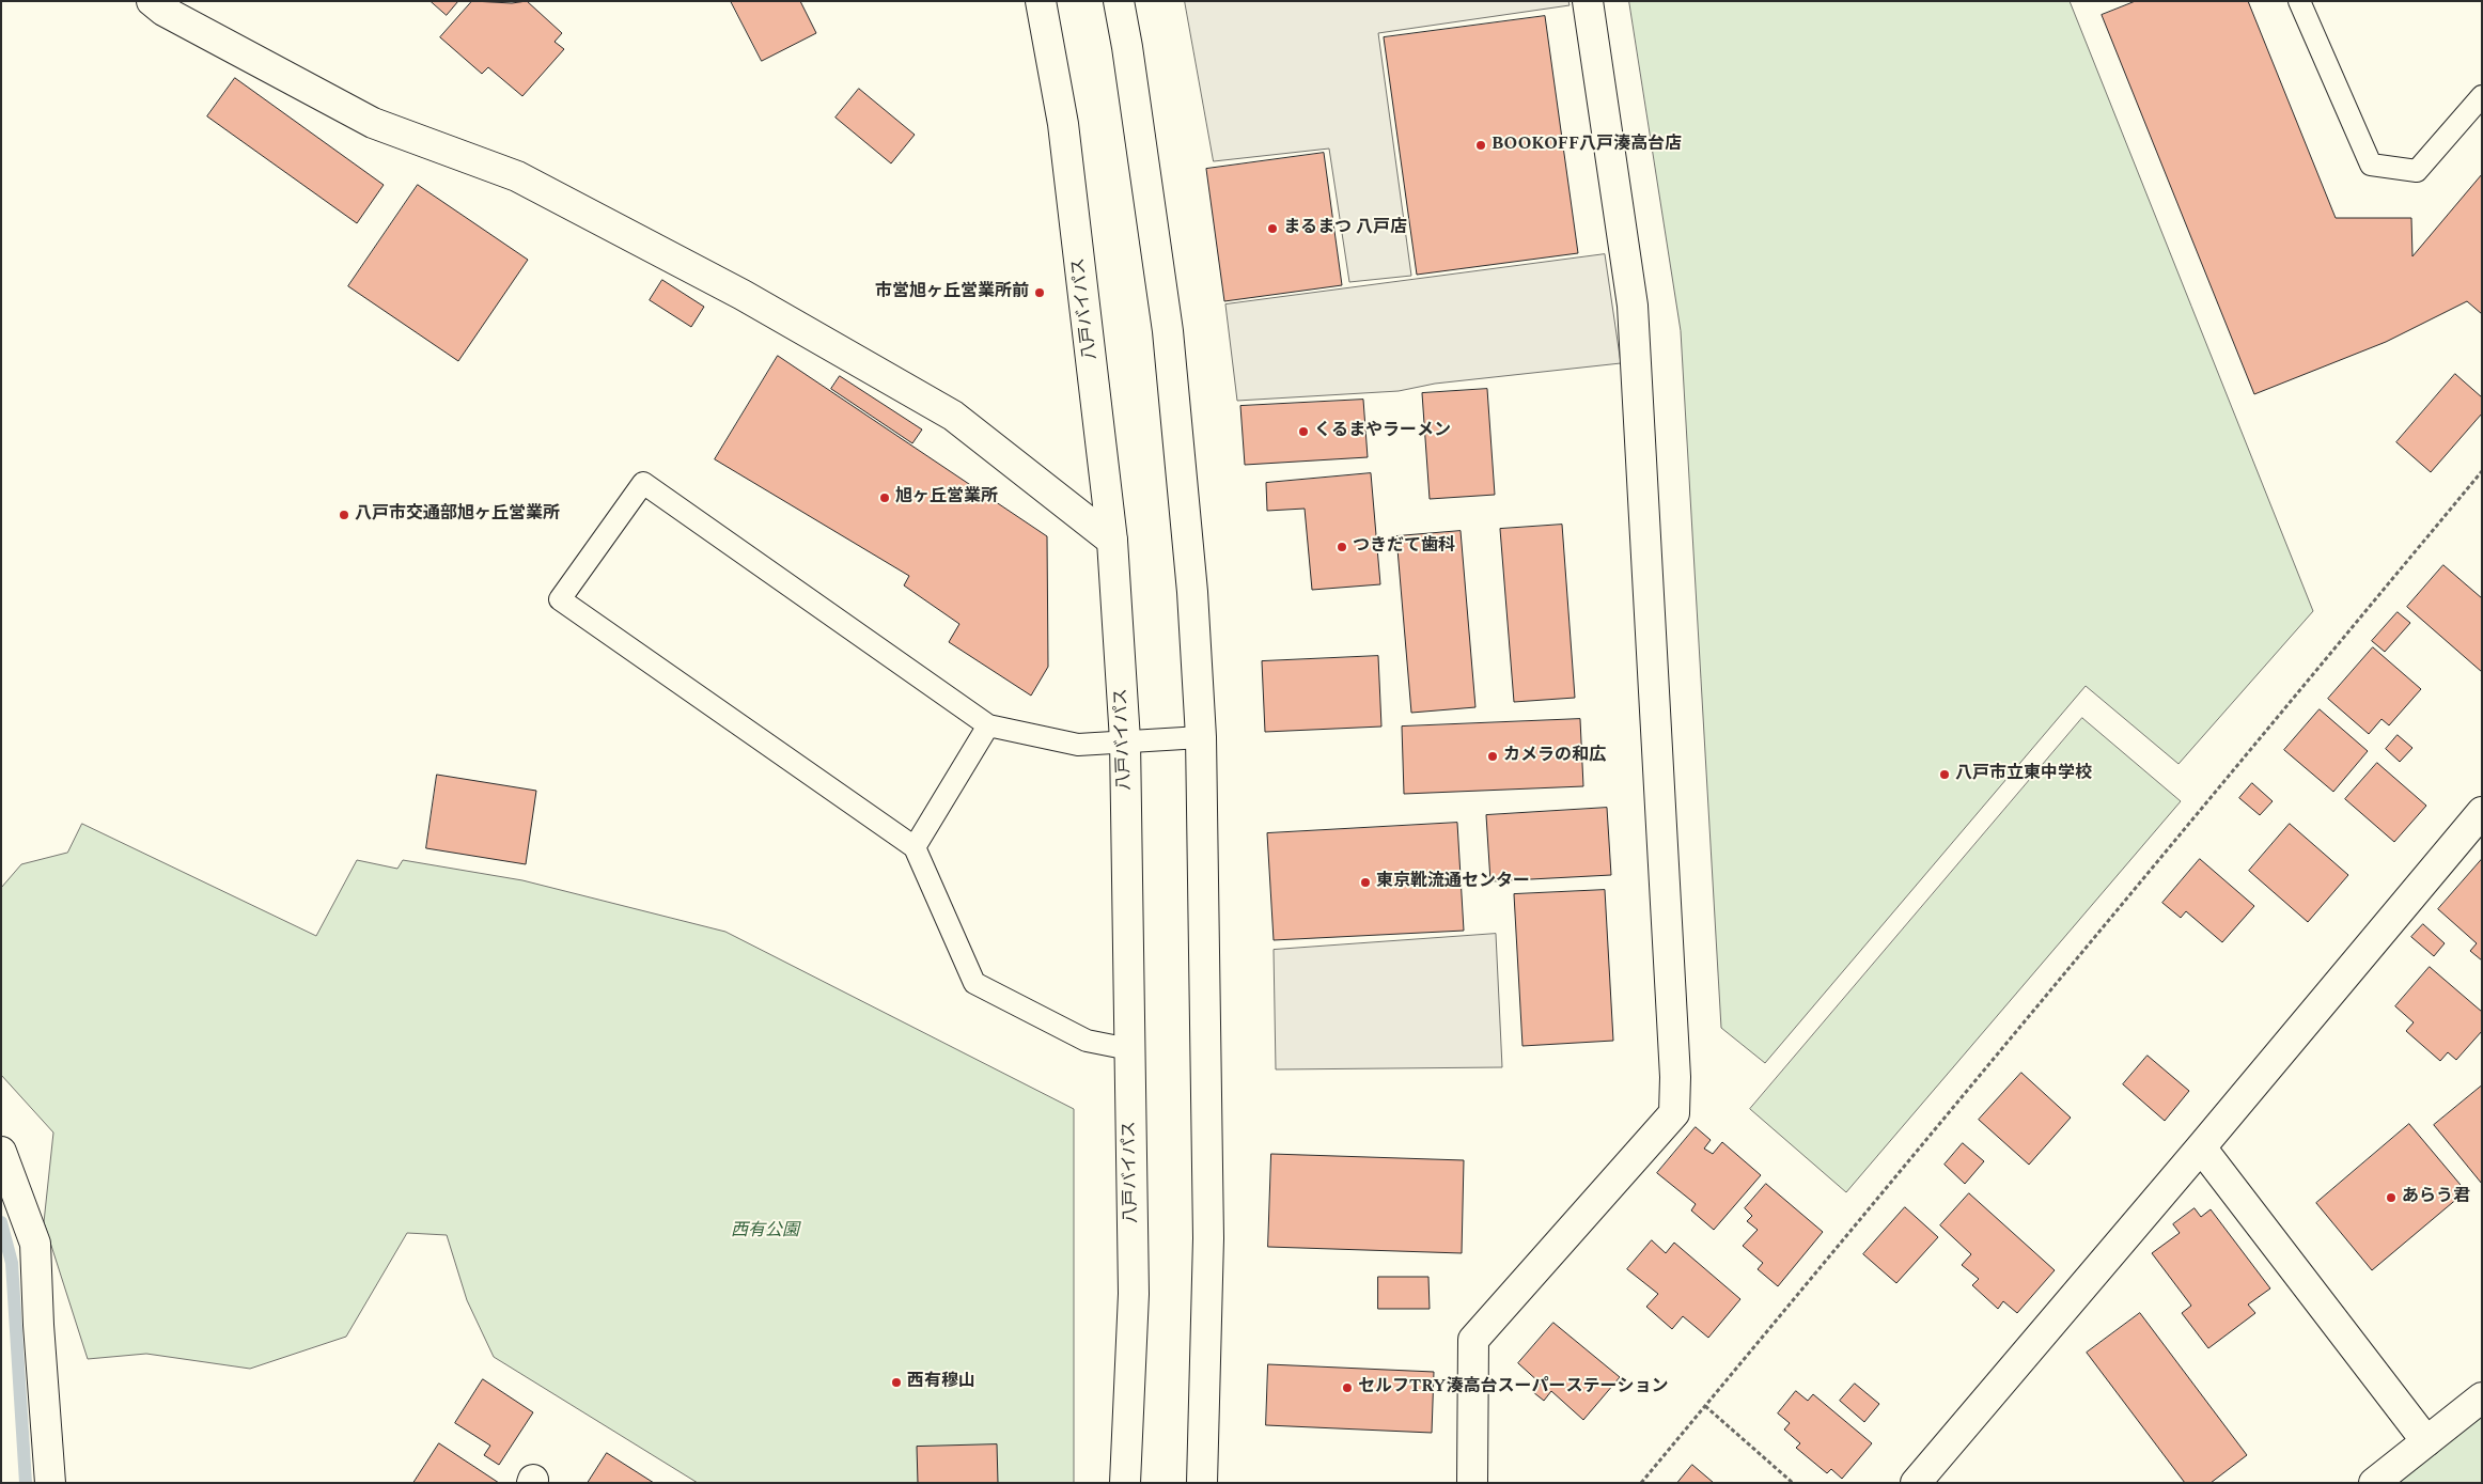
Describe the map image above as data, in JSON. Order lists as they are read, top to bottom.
{
  "streets": {
    "main road": ["八戸バイパス"]
  },
  "parks": ["西有公園"],
  "places": [
    "BOOKOFF八戸湊高台店",
    "まるまつ 八戸店",
    "市営旭ヶ丘営業所前",
    "くるまやラーメン",
    "旭ヶ丘営業所",
    "八戸市交通部旭ヶ丘営業所",
    "つきだて歯科",
    "カメラの和広",
    "八戸市立東中学校",
    "東京靴流通センター",
    "あらう君",
    "西有穆山",
    "セルフTRY湊高台スーパーステーション"
  ]
}
